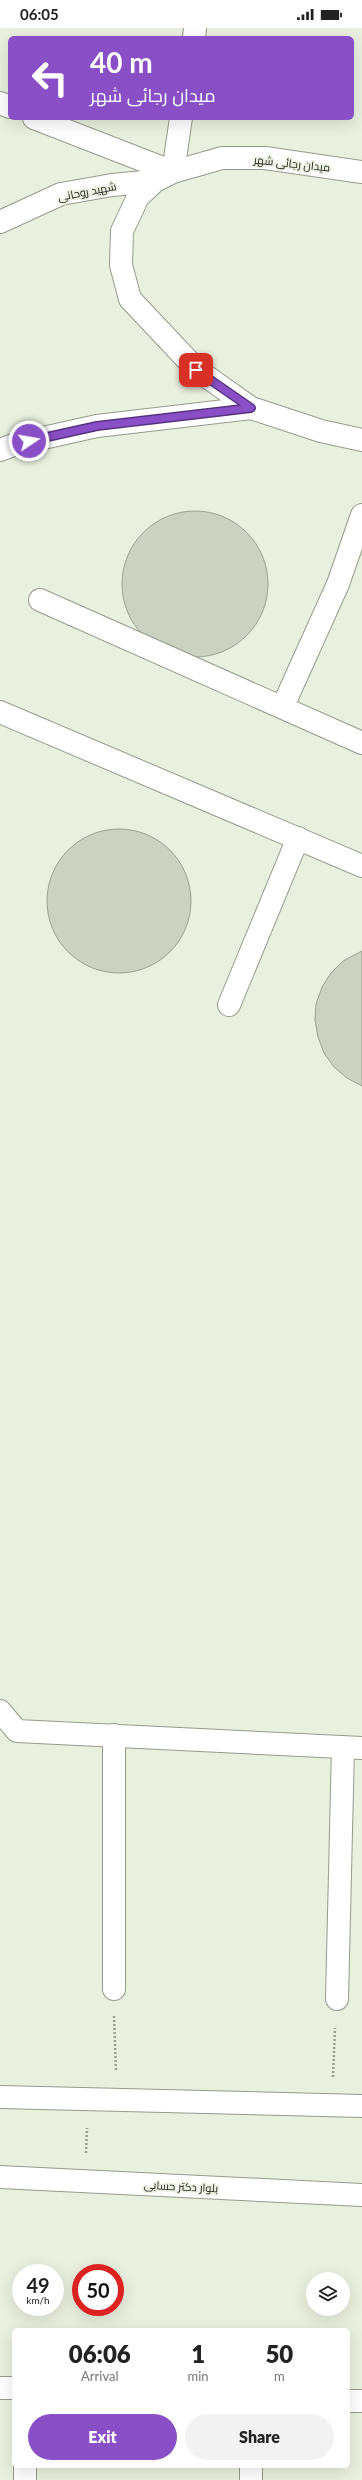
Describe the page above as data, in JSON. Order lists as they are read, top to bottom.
{
  "streets": {
    "street": ["میدان رجائی شهر", "شهید روحانی", "بلوار دکتر حسابی"]
  },
  "crossings": [
    ["میدان رجائی شهر", "شهید روحانی"]
  ],
  "page": {
    "status": "06:05",
    "turn": ["40 m", "میدان رجائی شهر"],
    "speed": "49 km/h",
    "limit": "50",
    "eta": [
      "06:06",
      "Arrival",
      "1",
      "min",
      "50",
      "m"
    ],
    "buttons": ["Exit", "Share"]
  }
}
